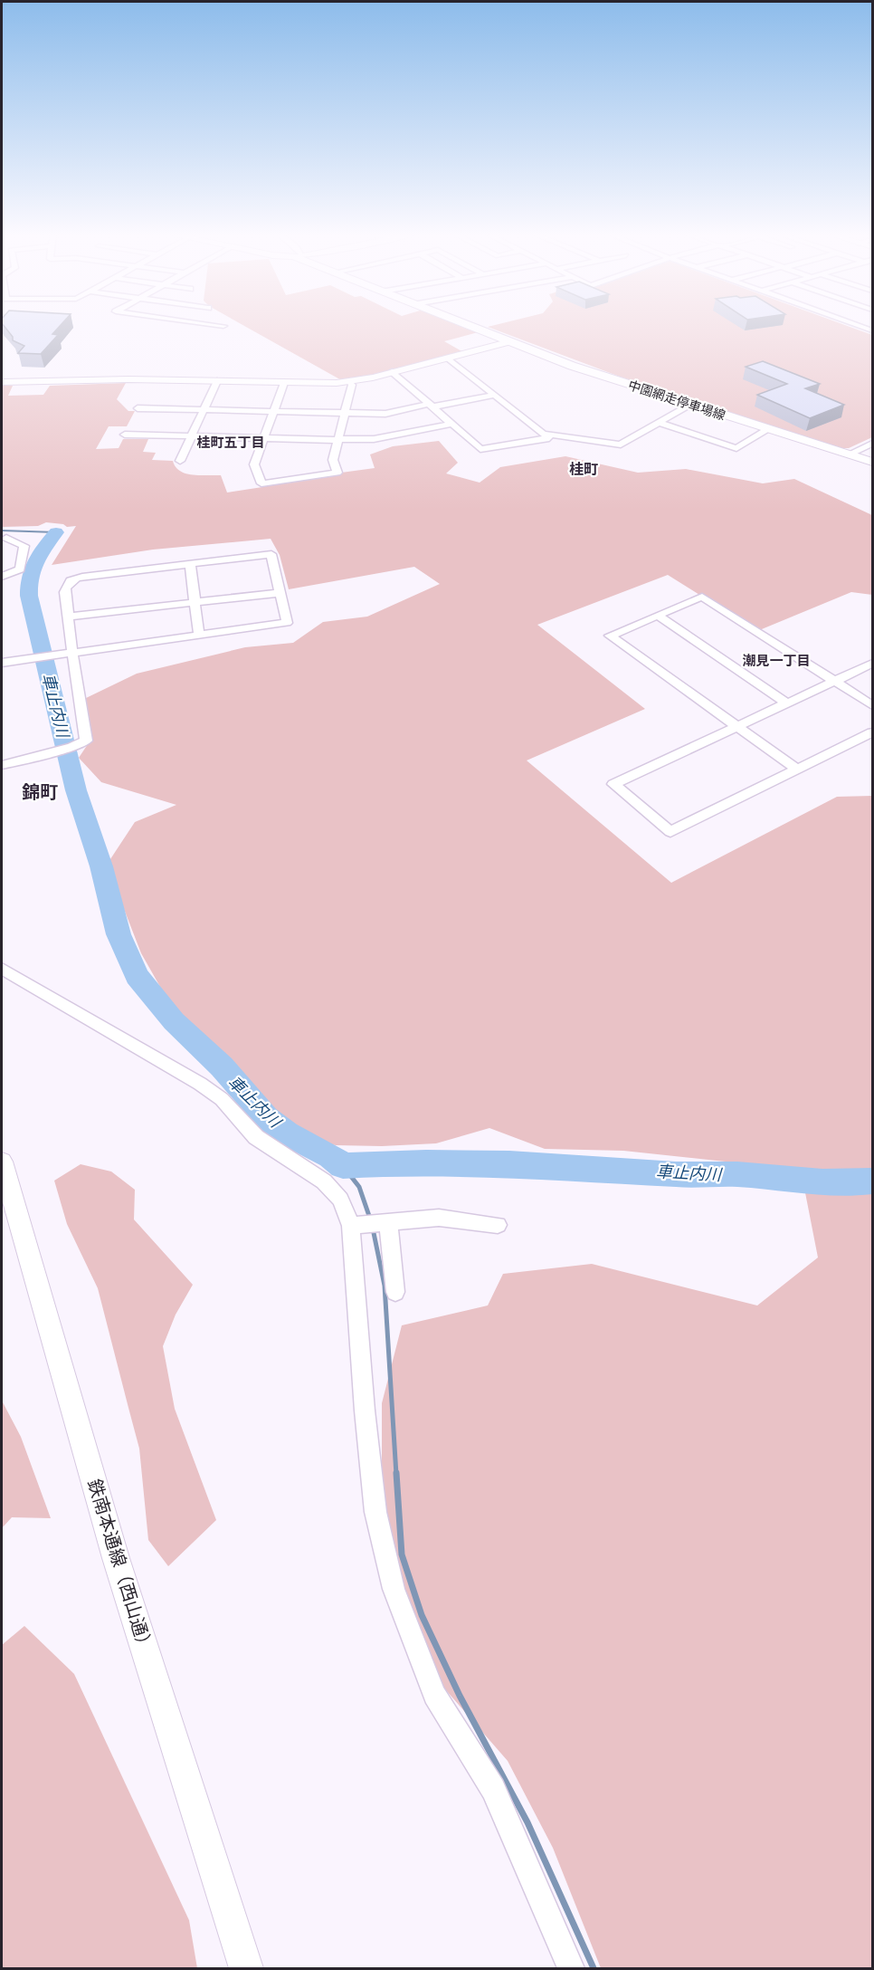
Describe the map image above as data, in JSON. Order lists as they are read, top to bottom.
{
  "streets": {
    "main road": ["中園網走停車場線"],
    "street": ["鉄南本通線（西山通）"]
  },
  "districts": [
    "桂町五丁目",
    "桂町",
    "潮見一丁目",
    "錦町"
  ],
  "water": ["車止内川"]
}
